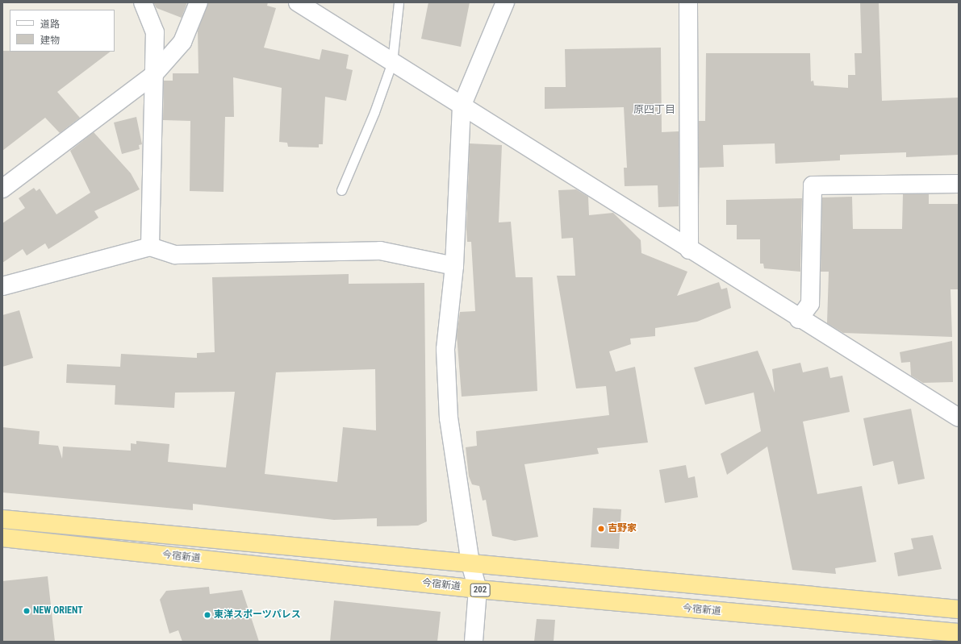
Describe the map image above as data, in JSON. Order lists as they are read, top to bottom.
{
  "streets": {
    "highway": ["今宿新道", "202"]
  },
  "districts": ["原四丁目"],
  "places": ["吉野家", "NEW ORIENT", "東洋スポーツパレス"],
  "legend": ["道路", "建物"]
}
